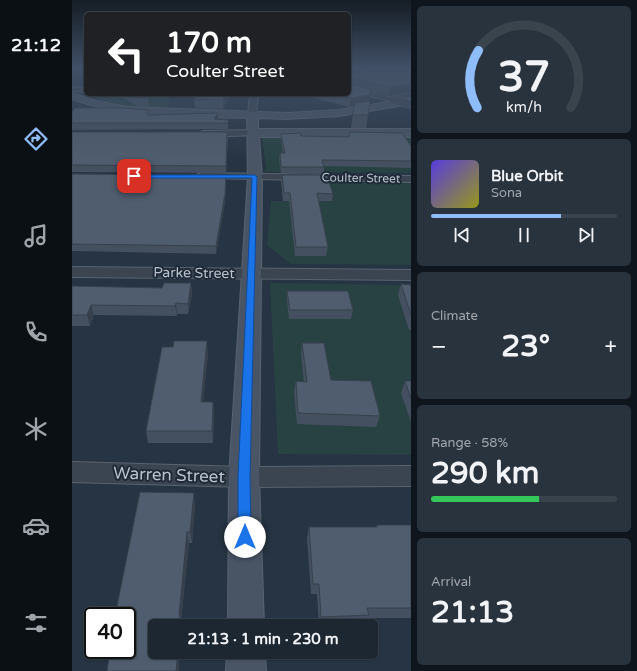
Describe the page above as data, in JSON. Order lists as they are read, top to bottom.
{
  "streets": {
    "street": ["Coulter Street", "Parke Street", "Warren Street"]
  },
  "page": {
    "tabs": "21:12",
    "turn": ["170 m", "Coulter Street"],
    "song": ["Blue Orbit", "Sona"],
    "tile": [
      "Climate",
      ["Range · 58%", "290 km"],
      ["Arrival", "21:13"]
    ],
    "heat": ["−", "23°", "+"],
    "limit": "40",
    "trip": "21:13 · 1 min · 230 m",
    "gauge": ["37", "km/h"]
  }
}
